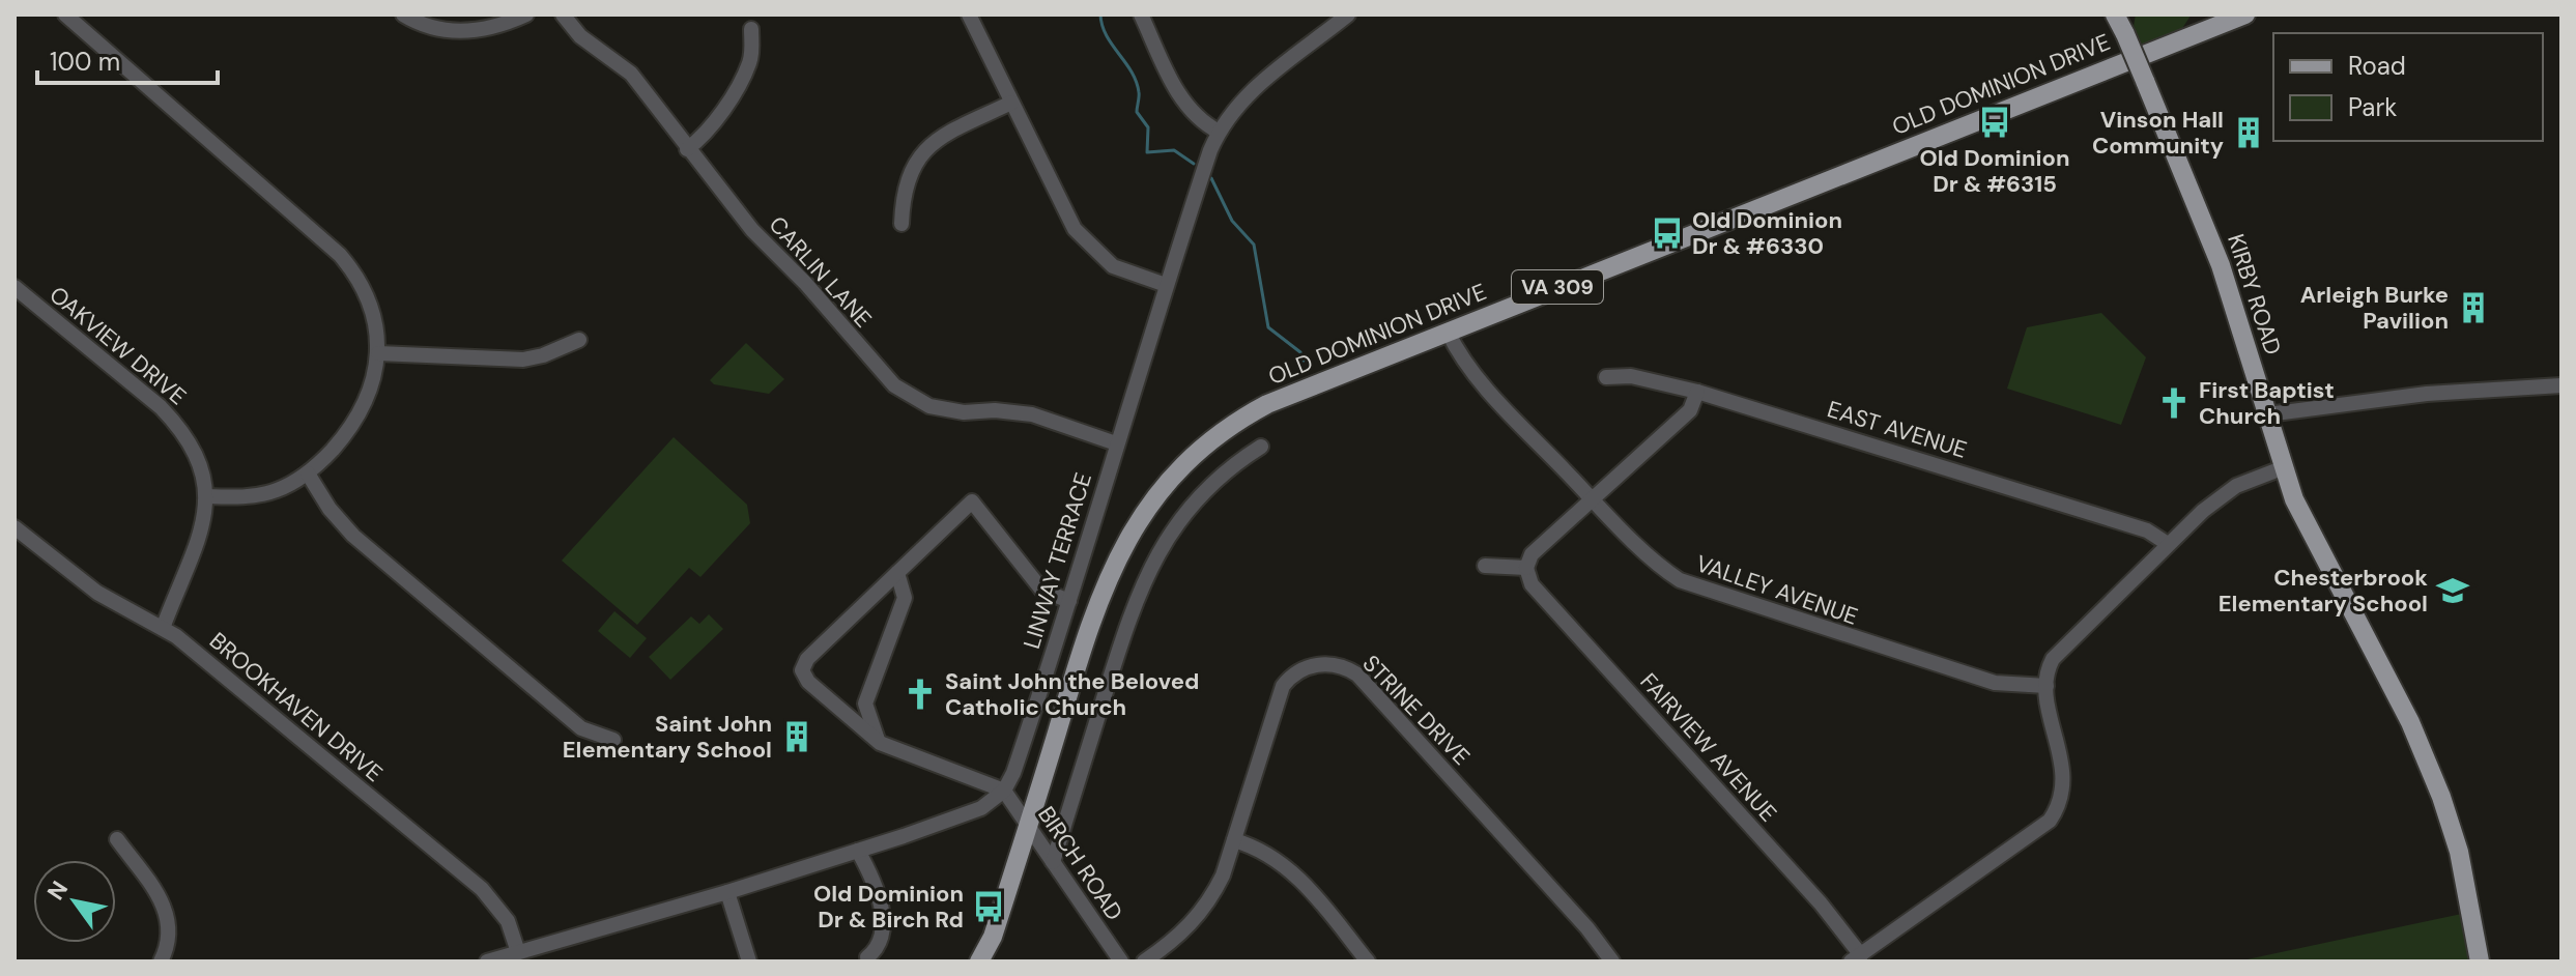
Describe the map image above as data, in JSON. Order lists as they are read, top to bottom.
{
  "streets": {
    "main road": ["OLD DOMINION DRIVE", "VA 309", "KIRBY ROAD"],
    "street": [
      "CARLIN LANE",
      "OAKVIEW DRIVE",
      "EAST AVENUE",
      "LINWAY TERRACE",
      "VALLEY AVENUE",
      "BROOKHAVEN DRIVE",
      "STRINE DRIVE",
      "FAIRVIEW AVENUE",
      "BIRCH ROAD"
    ]
  },
  "crossings": [
    ["OLD DOMINION DRIVE", "VALLEY AVENUE"],
    ["OLD DOMINION DRIVE", "BIRCH ROAD"],
    ["CARLIN LANE", "LINWAY TERRACE"],
    ["OAKVIEW DRIVE", "BROOKHAVEN DRIVE"],
    ["LINWAY TERRACE", "BIRCH ROAD"]
  ],
  "places": {
    "bus stop": ["Old Dominion Dr & #6315", "Old Dominion Dr & #6330", "Old Dominion Dr & Birch Rd"],
    "building": ["Vinson Hall Community", "Arleigh Burke Pavilion", "Saint John Elementary School"],
    "church": ["First Baptist Church", "Saint John the Beloved Catholic Church"],
    "school or university": ["Chesterbrook Elementary School"]
  },
  "legend": ["Road", "Park"],
  "scale_bar": "100 m",
  "north": "top left"
}
